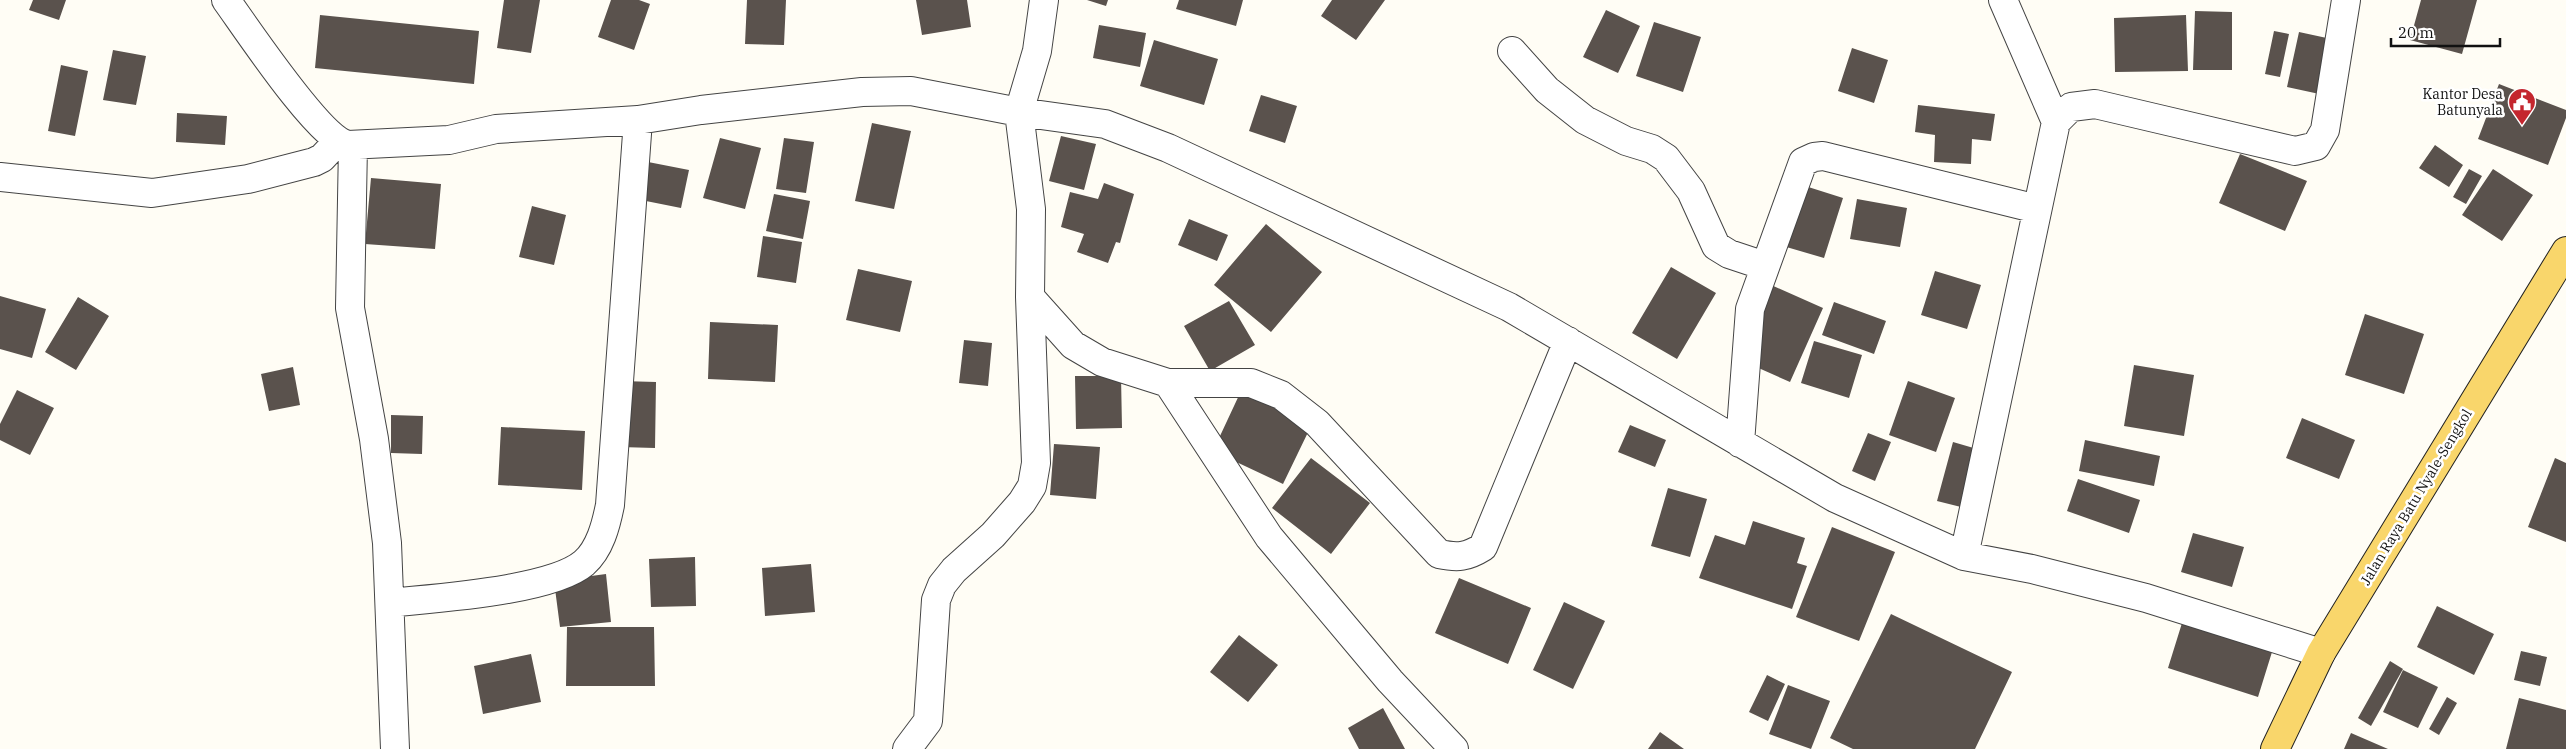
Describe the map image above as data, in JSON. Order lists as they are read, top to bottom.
{
  "streets": {
    "main road": ["Jalan Raya Batu Nyale-Sengkol"]
  },
  "places": {
    "public building": ["Kantor Desa Batunyala"]
  },
  "scale_bar": "20 m"
}
